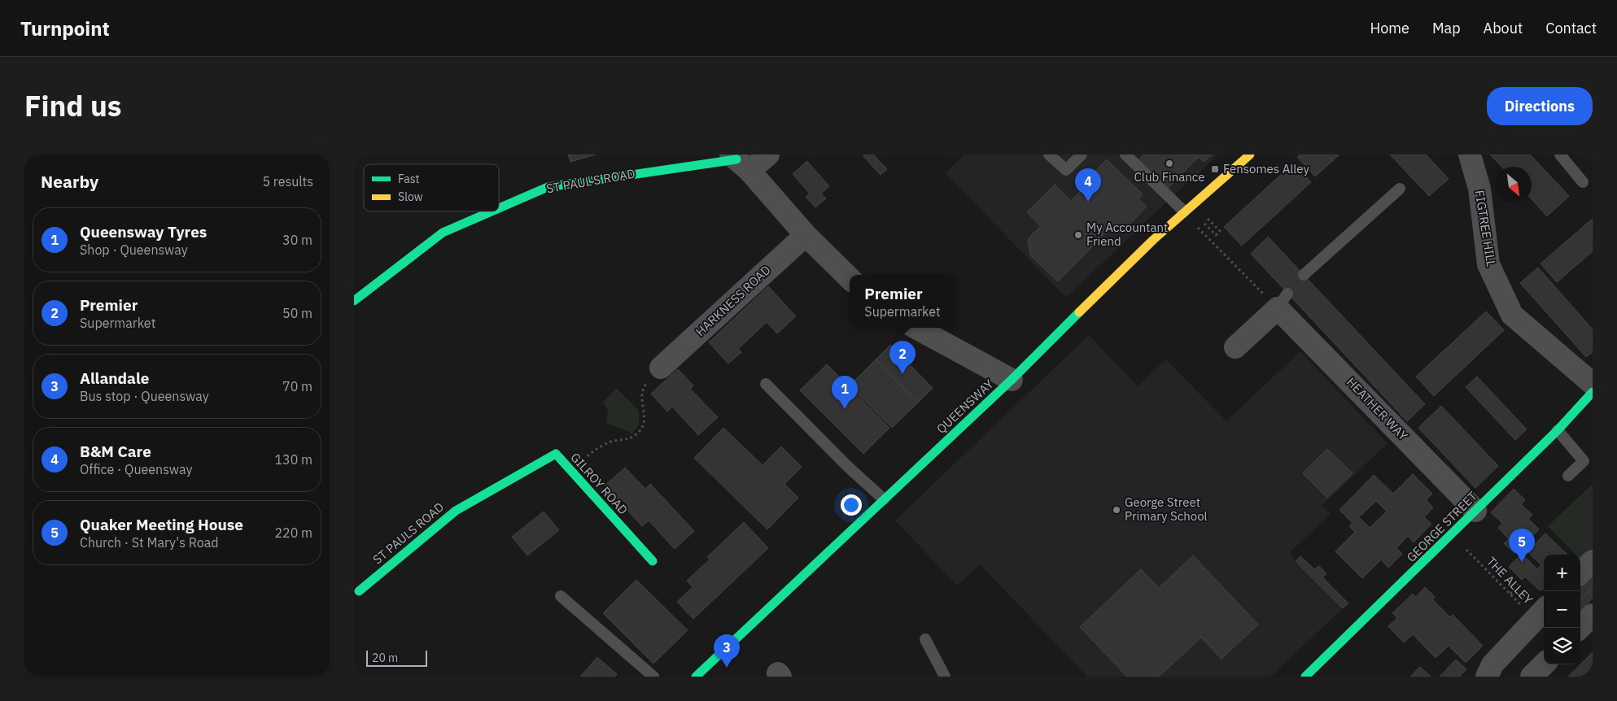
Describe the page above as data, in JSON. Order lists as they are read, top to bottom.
{
  "streets": {
    "street": [
      "ST PAUL'S ROAD",
      "FIGTREE HILL",
      "HARKNESS ROAD",
      "QUEENSWAY",
      "HEATHER WAY",
      "GILROY ROAD",
      "GEORGE STREET",
      "ST PAULS ROAD"
    ],
    "path": ["THE ALLEY"]
  },
  "crossings": [
    ["HEATHER WAY", "GEORGE STREET"],
    ["GILROY ROAD", "ST PAULS ROAD"]
  ],
  "places": {
    "other": ["Club Finance", "My Accountant Friend", "George Street Primary School"],
    "transit": ["Fensomes Alley"]
  },
  "legend": ["Fast", "Slow"],
  "scale_bar": "20 m",
  "north": "bottom right",
  "page": {
    "header": "Turnpoint",
    "nav": [
      "Home",
      "Map",
      "About",
      "Contact"
    ],
    "title": "Find us",
    "buttons": "Directions",
    "heading": ["Nearby", "5 results"],
    "pins": [
      "4",
      "2",
      "1",
      "5",
      "3"
    ],
    "list": [
      {
        "mark": "1",
        "name": "Queensway Tyres",
        "note": "Shop · Queensway",
        "value": "30 m"
      },
      {
        "mark": "2",
        "name": "Premier",
        "note": "Supermarket",
        "value": "50 m"
      },
      {
        "mark": "3",
        "name": "Allandale",
        "note": "Bus stop · Queensway",
        "value": "70 m"
      },
      {
        "mark": "4",
        "name": "B&M Care",
        "note": "Office · Queensway",
        "value": "130 m"
      },
      {
        "mark": "5",
        "name": "Quaker Meeting House",
        "note": "Church · St Mary's Road",
        "value": "220 m"
      }
    ],
    "popup": ["Premier", "Supermarket"],
    "map_buttons": ["+", "−"],
    "scale": "20 m"
  }
}
